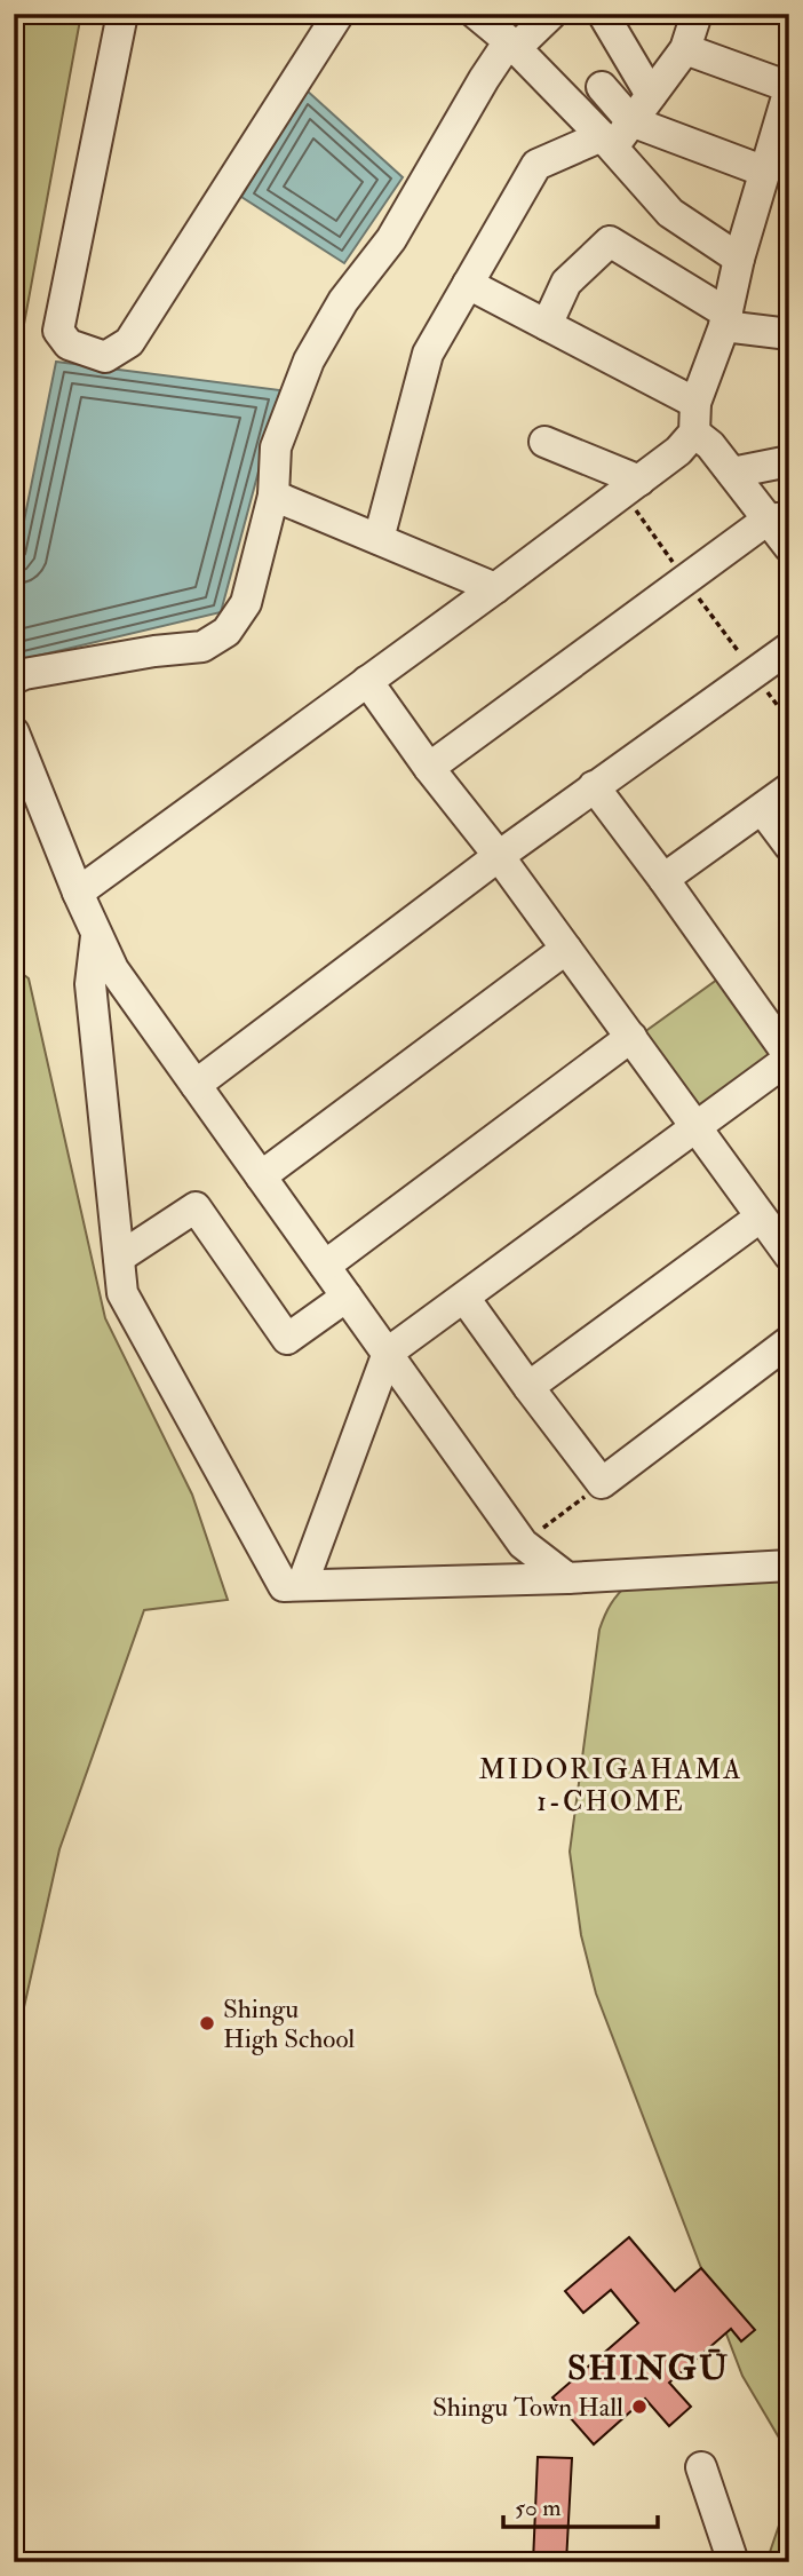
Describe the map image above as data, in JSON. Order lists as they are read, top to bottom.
{
  "districts": ["MIDORIGAHAMA 1-CHOME", "SHINGŪ"],
  "places": ["Shingu High School", "Shingu Town Hall"],
  "scale_bar": "50 m"
}
